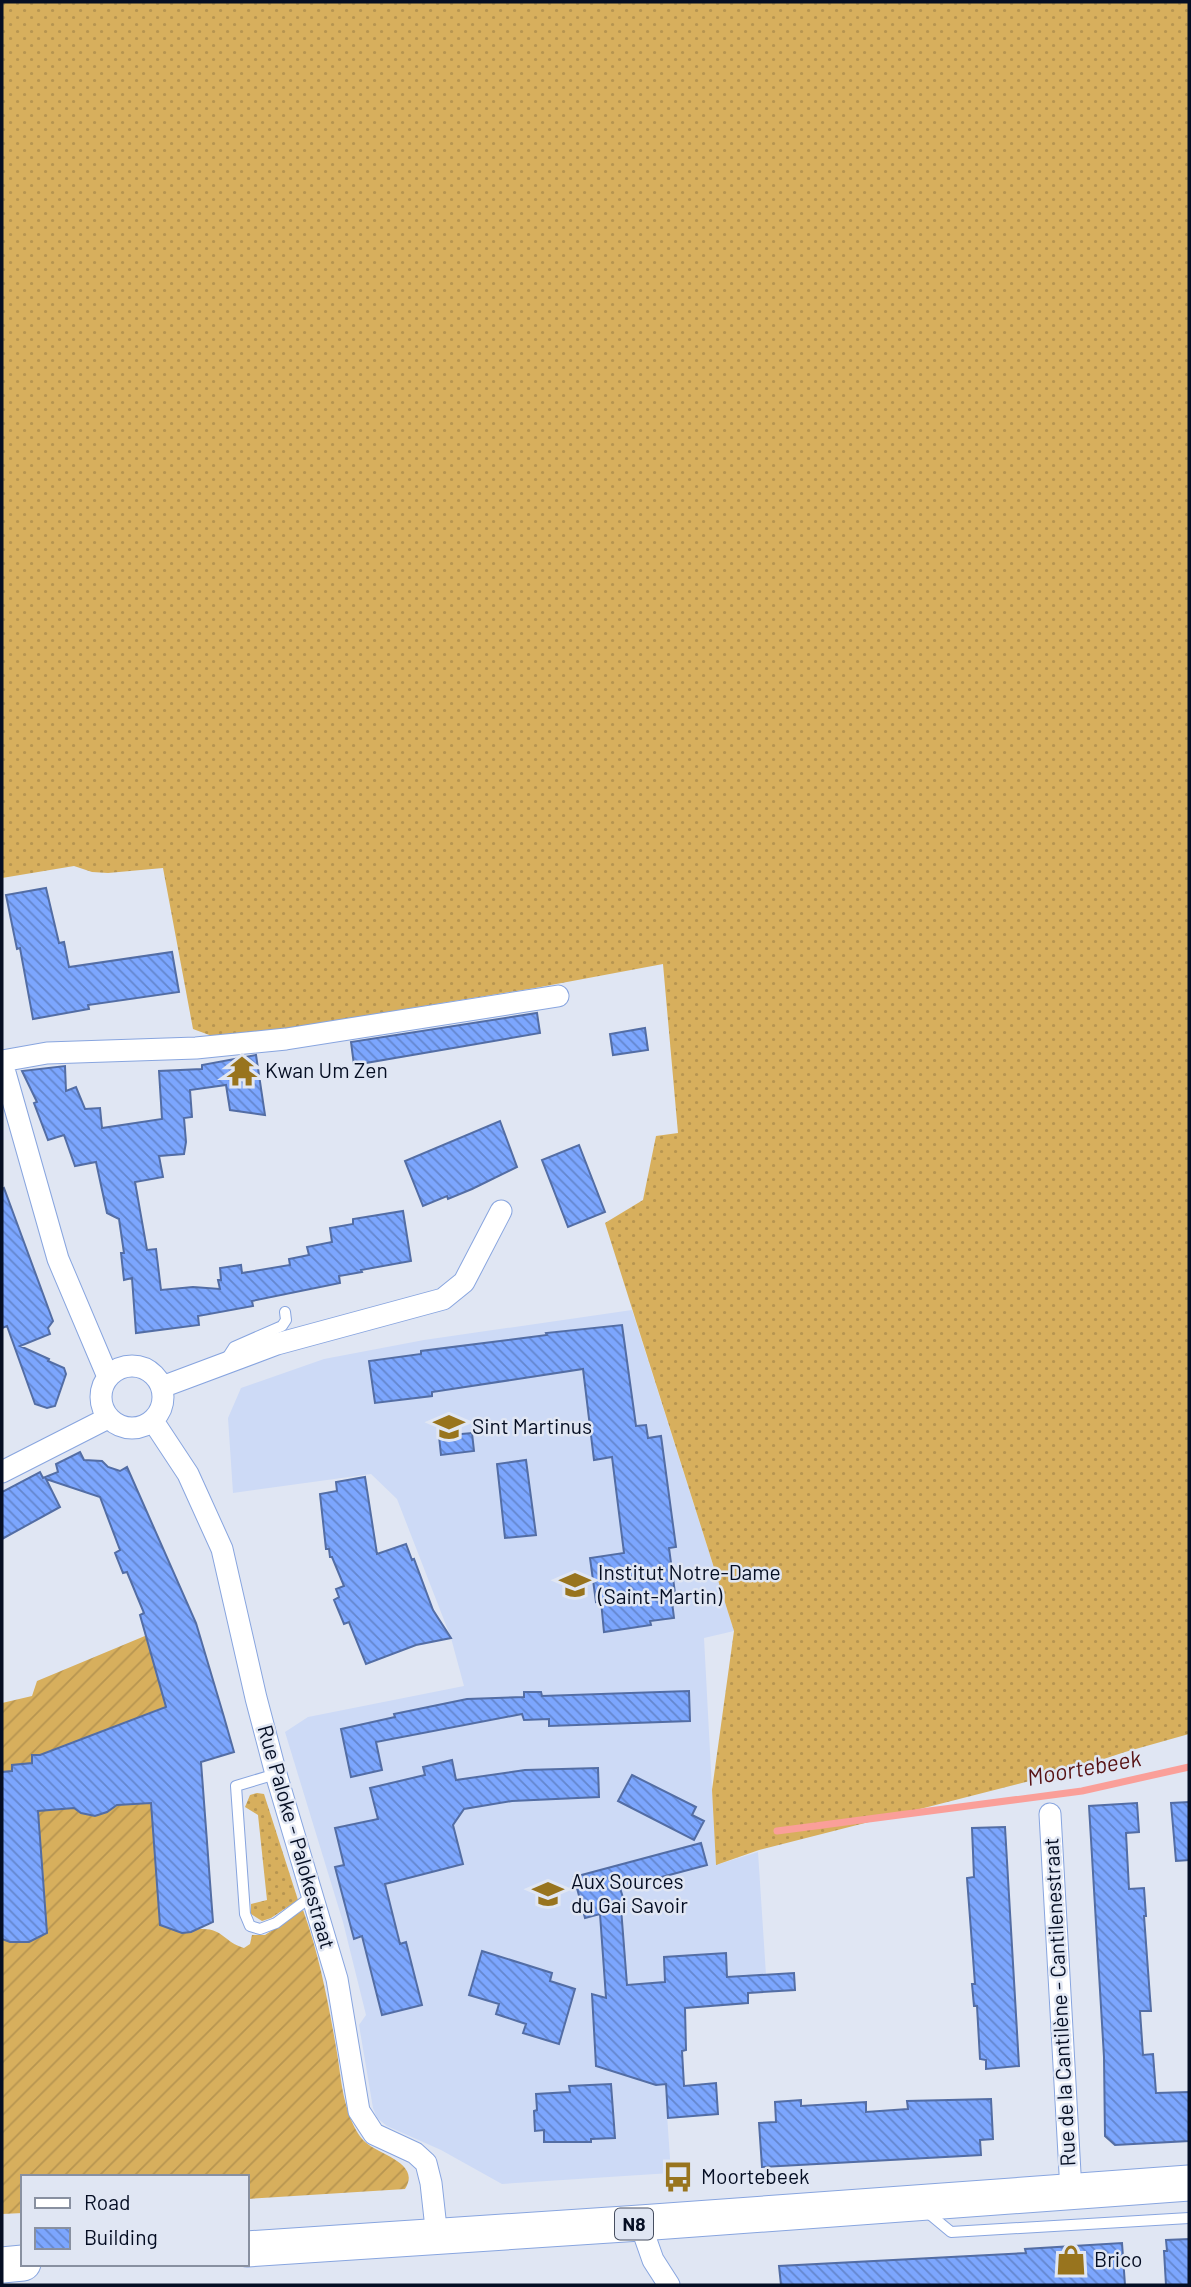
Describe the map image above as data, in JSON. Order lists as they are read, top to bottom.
{
  "streets": {
    "main road": ["N8"],
    "street": ["Rue Paloke - Palokestraat", "Rue de la Cantilène - Cantilenestraat"]
  },
  "crossings": [
    ["Rue Paloke - Palokestraat", "N8"],
    ["Rue de la Cantilène - Cantilenestraat", "N8"]
  ],
  "water": ["Moortebeek"],
  "places": {
    "temple": ["Kwan Um Zen"],
    "school or university": ["Sint Martinus", "Institut Notre-Dame (Saint-Martin)", "Aux Sources du Gai Savoir"],
    "bus stop": ["Moortebeek"],
    "shop": ["Brico"]
  },
  "legend": ["Road", "Building"]
}
